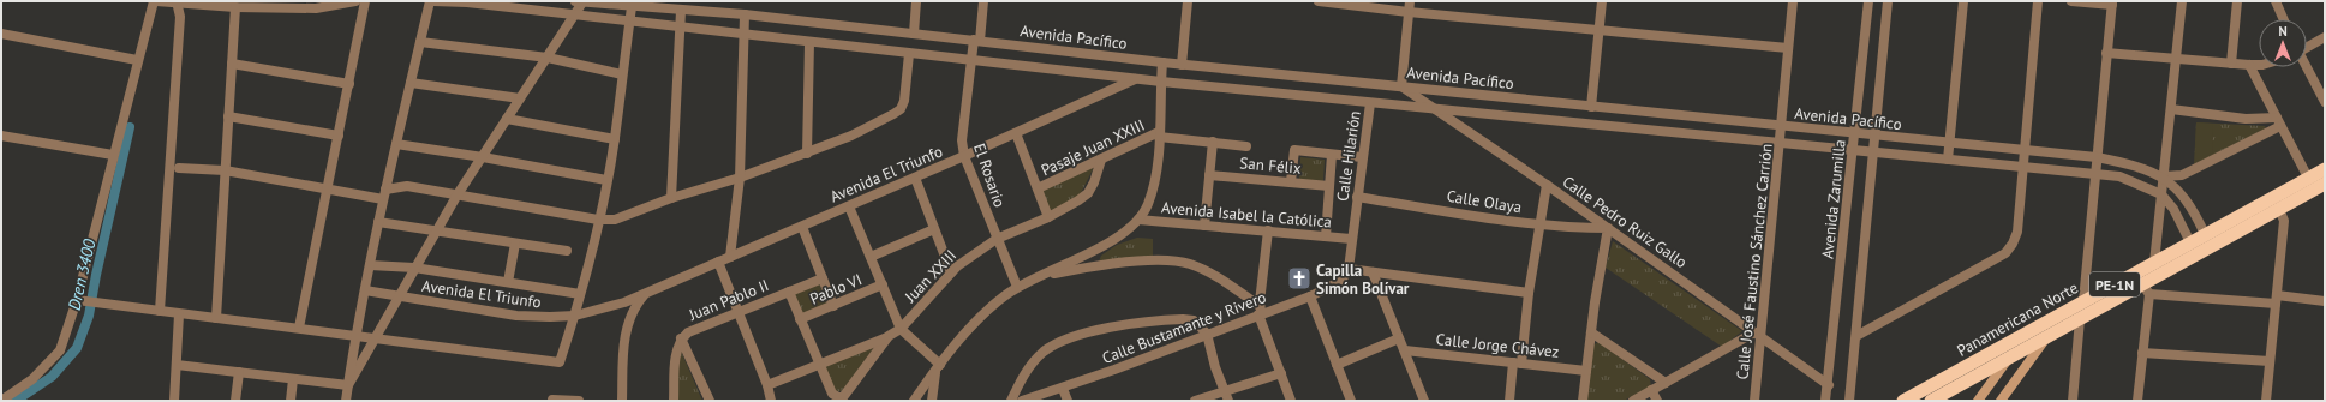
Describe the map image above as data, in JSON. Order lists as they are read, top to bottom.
{
  "streets": {
    "highway": ["PE-1N", "Panamericana Norte"],
    "street": [
      "Avenida Pacífico",
      "Pasaje Juan XXIII",
      "Calle Hilarión",
      "San Félix",
      "Avenida El Triunfo",
      "El Rosario",
      "Avenida Zarumilla",
      "Calle Olaya",
      "Avenida Isabel la Católica",
      "Calle Pedro Ruiz Gallo",
      "Calle José Faustino Sánchez Carrión",
      "Juan XXIII",
      "Pablo VI",
      "Juan Pablo II",
      "Calle Bustamante y Rivero",
      "Calle Jorge Chávez"
    ]
  },
  "crossings": [
    ["Avenida Pacífico", "Calle Hilarión"],
    ["Avenida Pacífico", "Avenida El Triunfo"],
    ["Avenida Pacífico", "El Rosario"],
    ["Avenida Pacífico", "Avenida Zarumilla"],
    ["Avenida Pacífico", "Avenida Isabel la Católica"],
    ["Avenida Pacífico", "Calle Pedro Ruiz Gallo"],
    ["Avenida Pacífico", "Calle José Faustino Sánchez Carrión"],
    ["Avenida Pacífico", "Panamericana Norte"],
    ["Pasaje Juan XXIII", "Avenida Isabel la Católica"],
    ["Pasaje Juan XXIII", "Juan XXIII"],
    ["Calle Hilarión", "Calle Olaya"],
    ["Calle Hilarión", "Avenida Isabel la Católica"],
    ["Calle Hilarión", "Calle Bustamante y Rivero"],
    ["Avenida El Triunfo", "El Rosario"],
    ["El Rosario", "Avenida Isabel la Católica"],
    ["El Rosario", "Juan XXIII"],
    ["Avenida Zarumilla", "Calle Pedro Ruiz Gallo"],
    ["Calle Olaya", "Calle Pedro Ruiz Gallo"],
    ["Calle Pedro Ruiz Gallo", "Calle José Faustino Sánchez Carrión"]
  ],
  "water": ["Dren 3400"],
  "places": {
    "church": ["Capilla Simón Bolívar"]
  },
  "north": "top"
}
